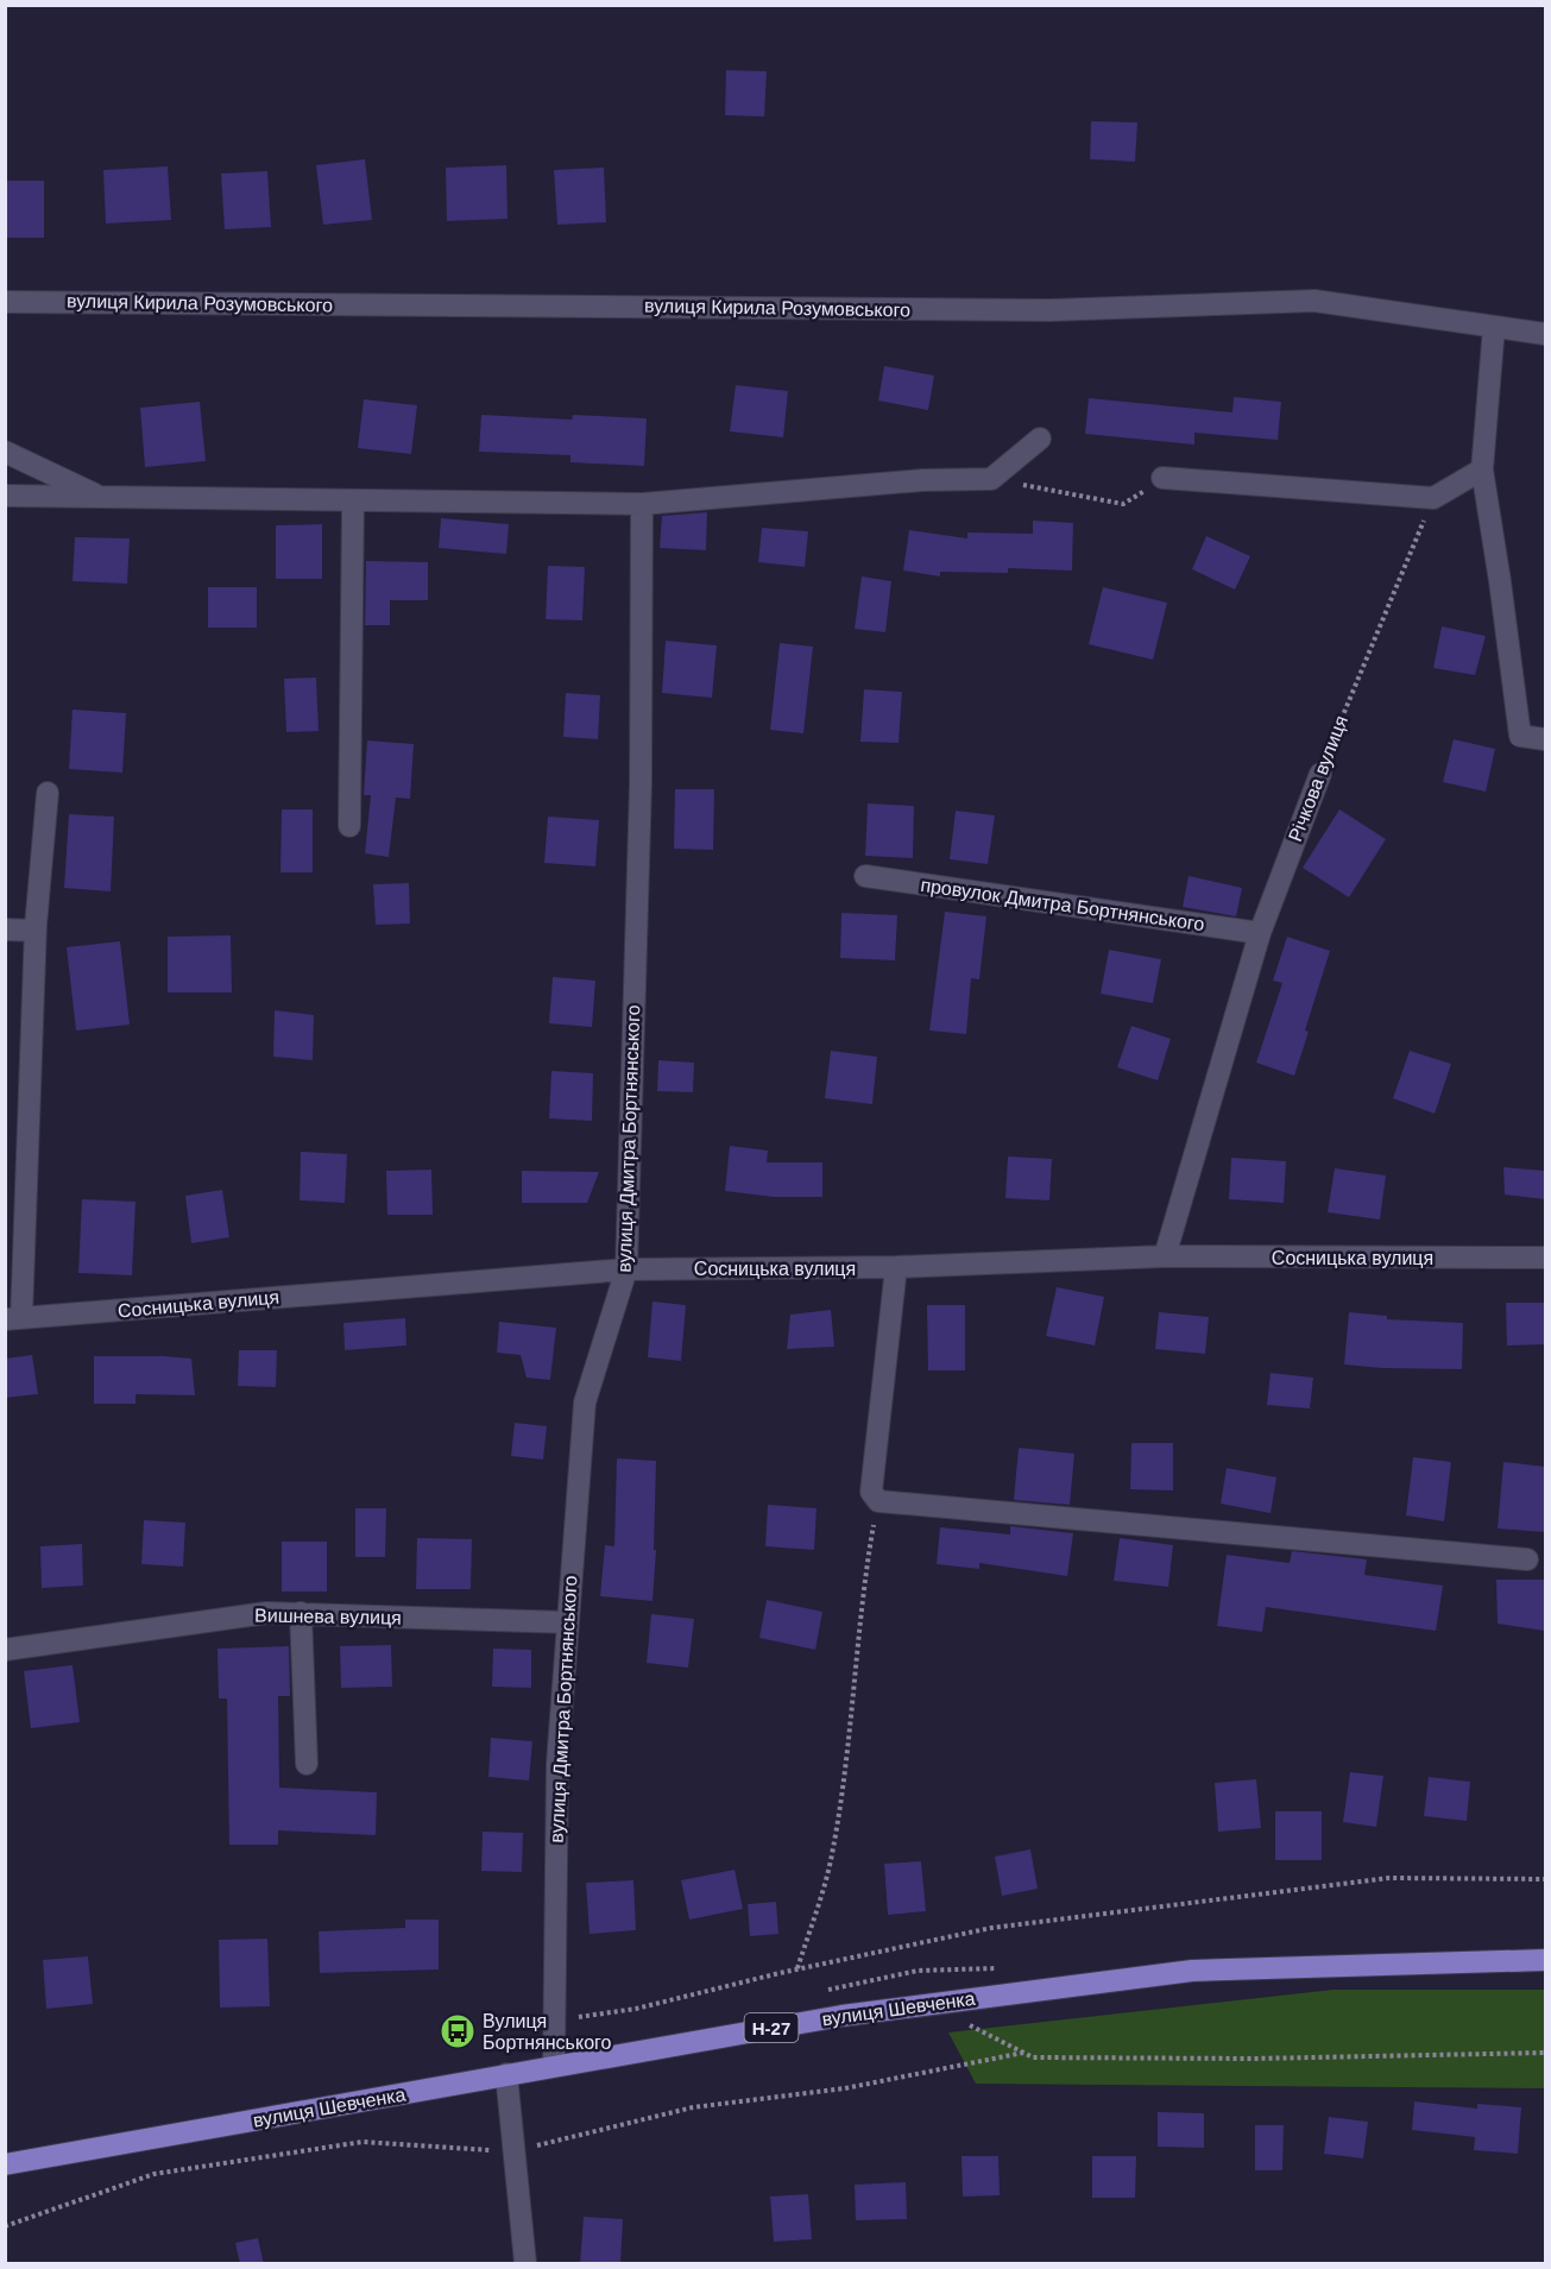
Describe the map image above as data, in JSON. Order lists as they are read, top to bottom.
{
  "streets": {
    "main road": ["вулиця Шевченка", "Н-27"],
    "street": [
      "вулиця Кирила Розумовського",
      "Річкова вулиця",
      "провулок Дмитра Бортнянського",
      "вулиця Дмитра Бортнянського",
      "Сосницька вулиця",
      "Вишнева вулиця"
    ]
  },
  "crossings": [
    ["Річкова вулиця", "провулок Дмитра Бортнянського"],
    ["Річкова вулиця", "Сосницька вулиця"],
    ["вулиця Дмитра Бортнянського", "Сосницька вулиця"],
    ["вулиця Дмитра Бортнянського", "Вишнева вулиця"],
    ["вулиця Дмитра Бортнянського", "вулиця Шевченка"]
  ],
  "places": {
    "bus stop": ["Вулиця Бортнянського"]
  }
}
